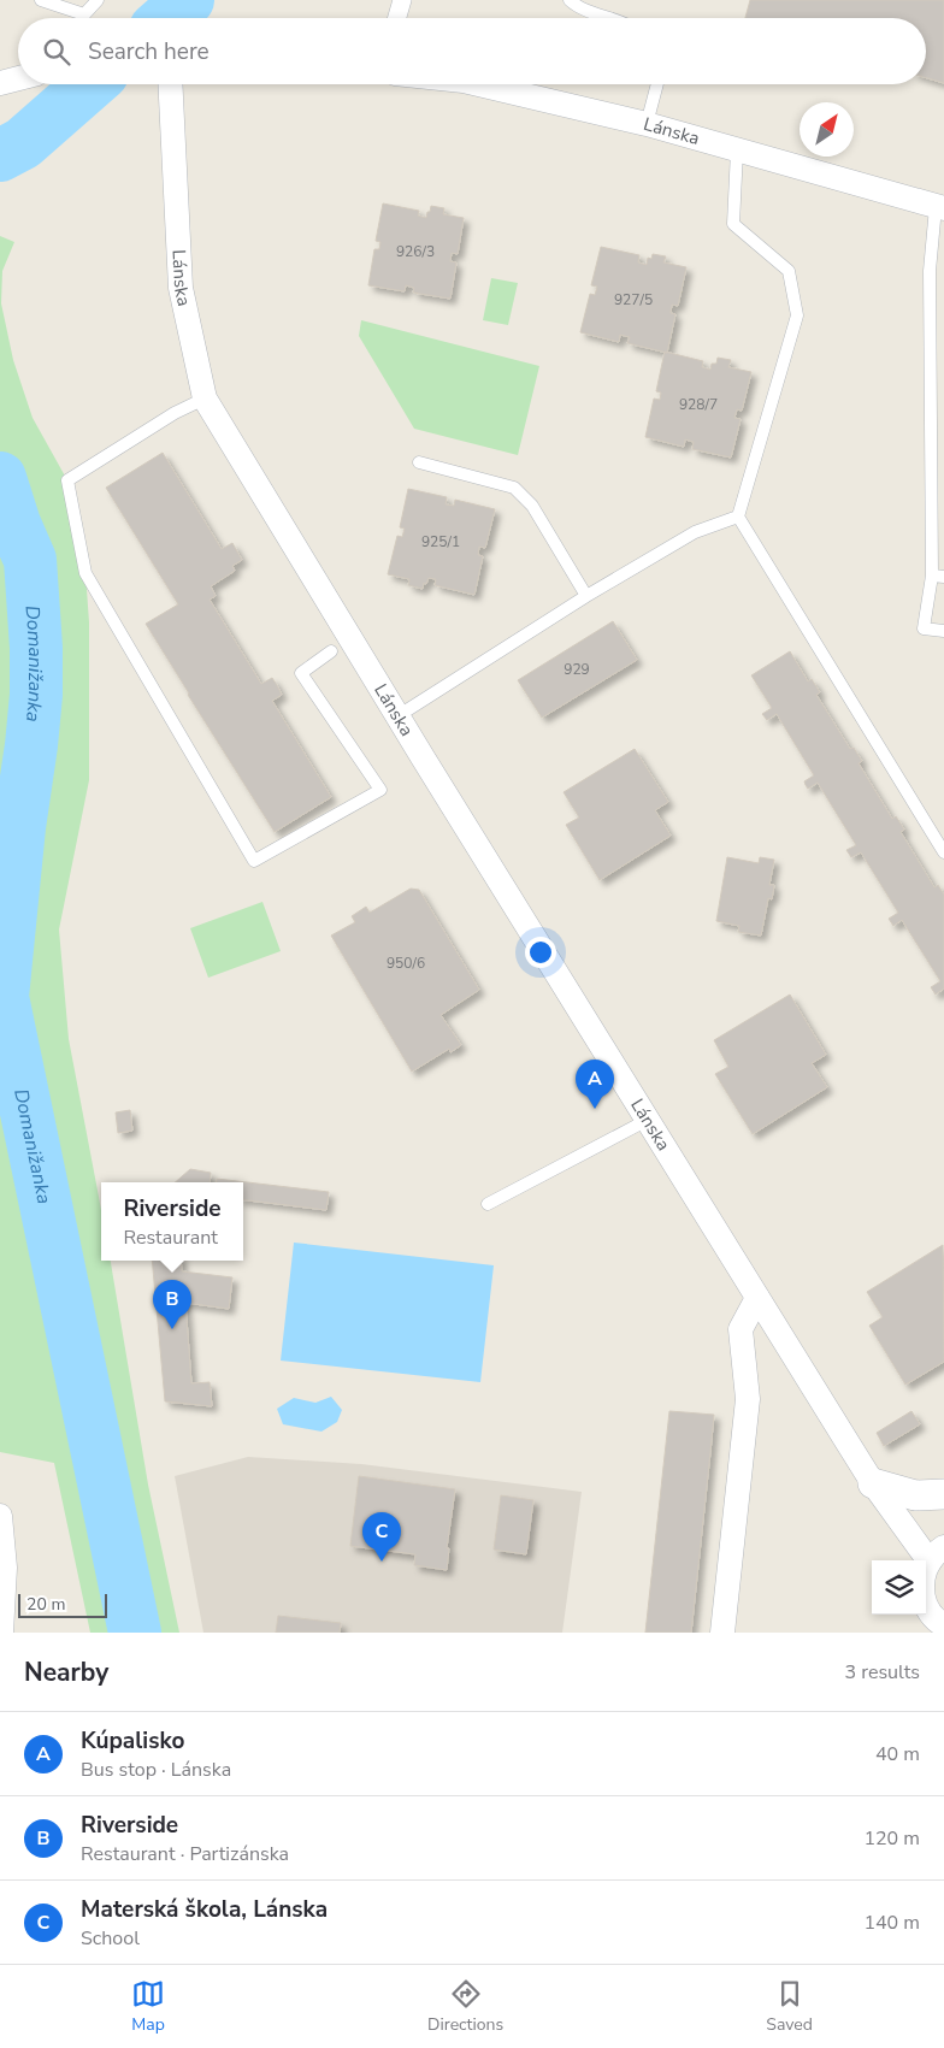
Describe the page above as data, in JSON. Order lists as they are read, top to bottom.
{
  "streets": {
    "street": ["Lánska"]
  },
  "water": ["Domanižanka"],
  "house_numbers": [
    "926/3",
    "927/5",
    "928/7",
    "925/1",
    "929",
    "950/6"
  ],
  "scale_bar": "20 m",
  "north": "top right",
  "page": {
    "search": "Search here",
    "pins": ["A", "B", "C"],
    "popup": ["Riverside", "Restaurant"],
    "scale": "20 m",
    "heading": ["Nearby", "3 results"],
    "list": [
      {
        "mark": "A",
        "name": "Kúpalisko",
        "note": "Bus stop · Lánska",
        "value": "40 m"
      },
      {
        "mark": "B",
        "name": "Riverside",
        "note": "Restaurant · Partizánska",
        "value": "120 m"
      },
      {
        "mark": "C",
        "name": "Materská škola, Lánska",
        "note": "School",
        "value": "140 m"
      }
    ],
    "nav": ["Map", "Directions", "Saved"]
  }
}
